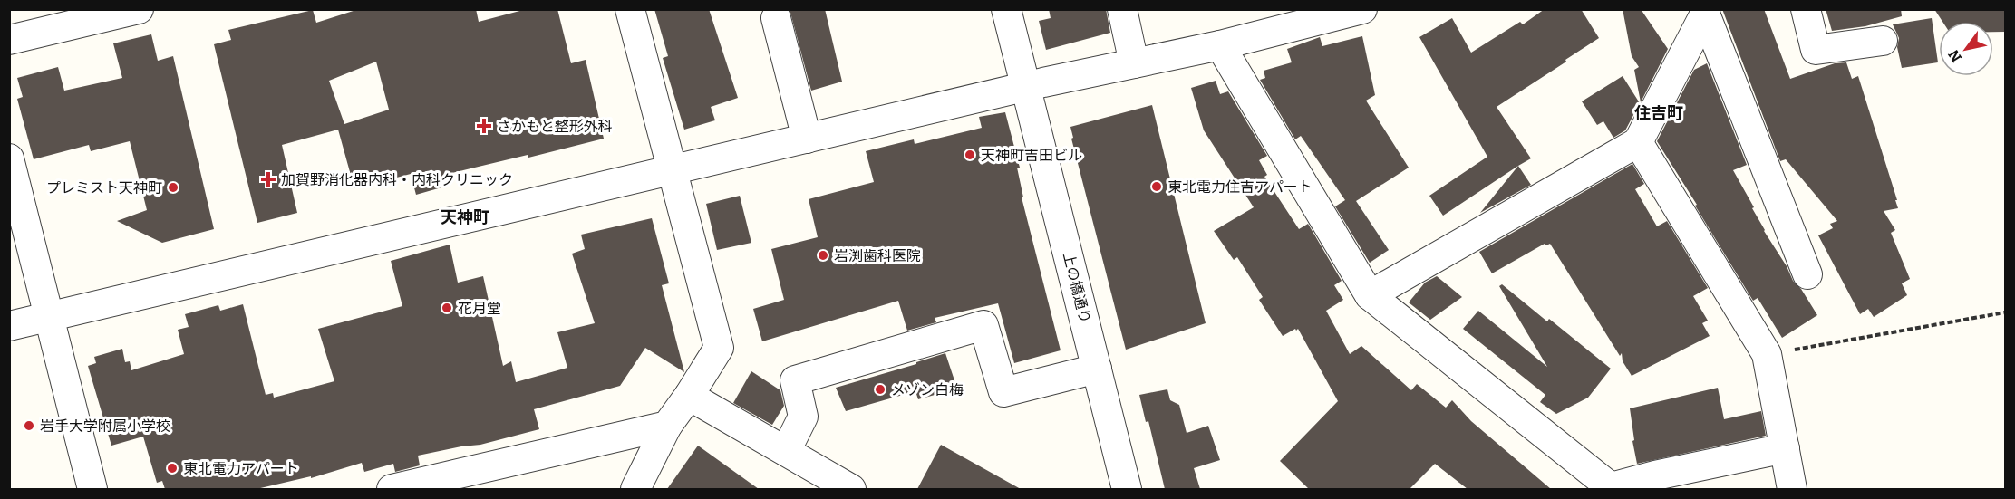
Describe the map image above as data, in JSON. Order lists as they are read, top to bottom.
{
  "streets": {
    "street": ["上の橋通り"]
  },
  "districts": ["住吉町", "天神町"],
  "places": {
    "health": ["さかもと整形外科", "加賀野消化器内科・内科クリニック"],
    "other": [
      "天神町吉田ビル",
      "東北電力住吉アパート",
      "プレミスト天神町",
      "岩渕歯科医院",
      "花月堂",
      "メゾン白梅",
      "岩手大学附属小学校",
      "東北電力アパート"
    ]
  },
  "north": "bottom left"
}
